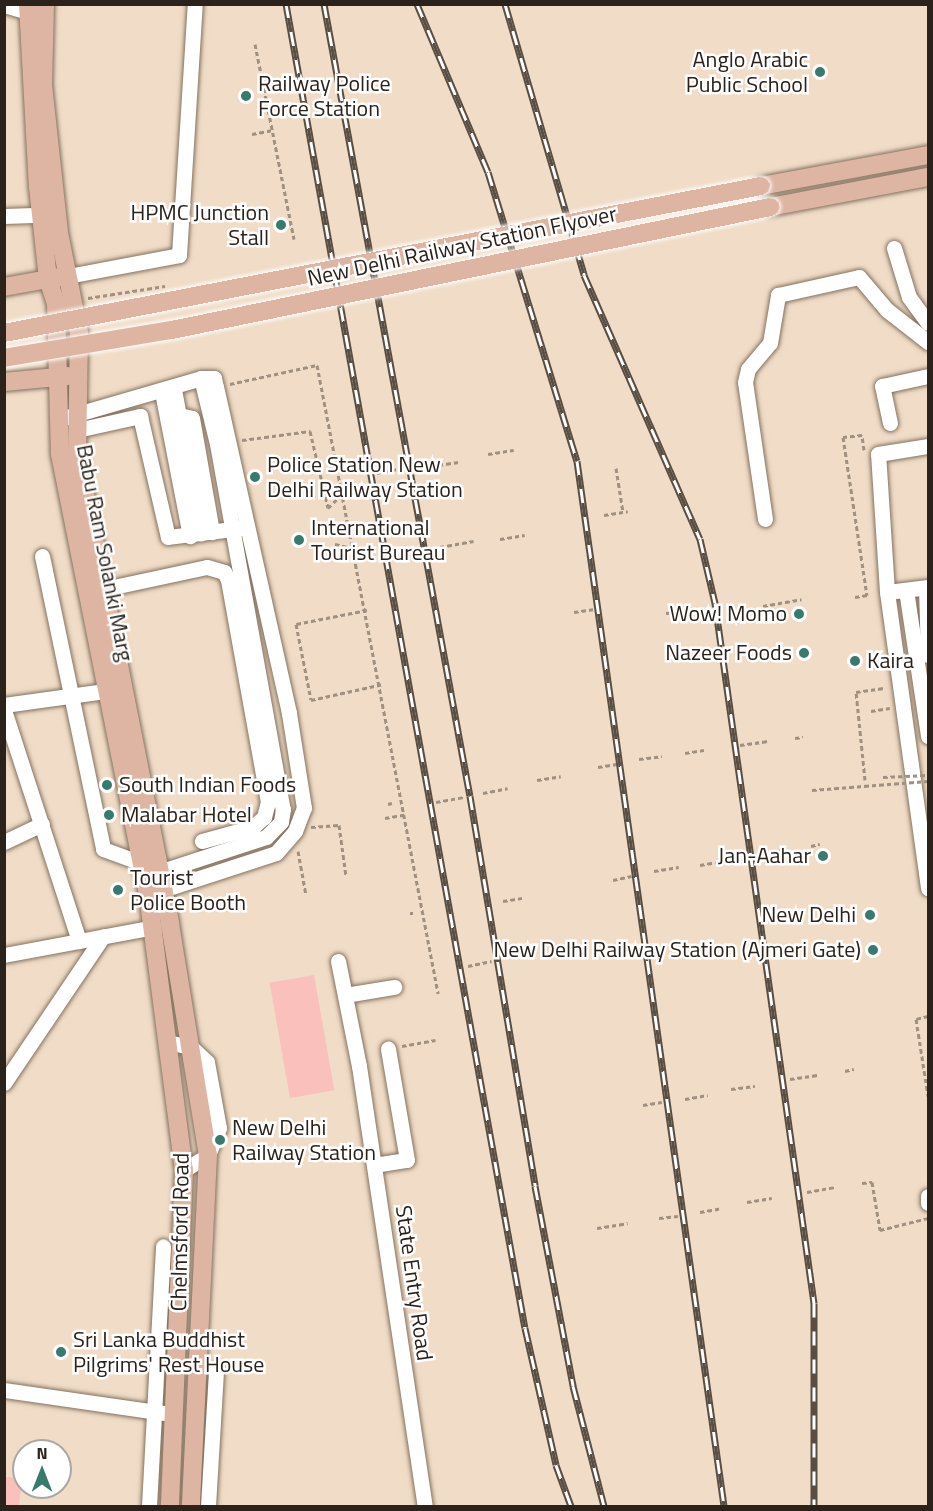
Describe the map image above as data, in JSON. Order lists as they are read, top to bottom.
{
  "streets": {
    "main road": ["New Delhi Railway Station Flyover", "Babu Ram Solanki Marg", "Chelmsford Road"],
    "street": ["State Entry Road"]
  },
  "crossings": [
    ["Babu Ram Solanki Marg", "Chelmsford Road"]
  ],
  "places": [
    "Anglo Arabic Public School",
    "Railway Police Force Station",
    "HPMC Junction Stall",
    "Police Station New Delhi Railway Station",
    "International Tourist Bureau",
    "Wow! Momo",
    "Nazeer Foods",
    "Kaira",
    "South Indian Foods",
    "Malabar Hotel",
    "Jan-Aahar",
    "Tourist Police Booth",
    "New Delhi",
    "New Delhi Railway Station (Ajmeri Gate)",
    "New Delhi Railway Station",
    "Sri Lanka Buddhist Pilgrims' Rest House"
  ],
  "north": "top"
}
